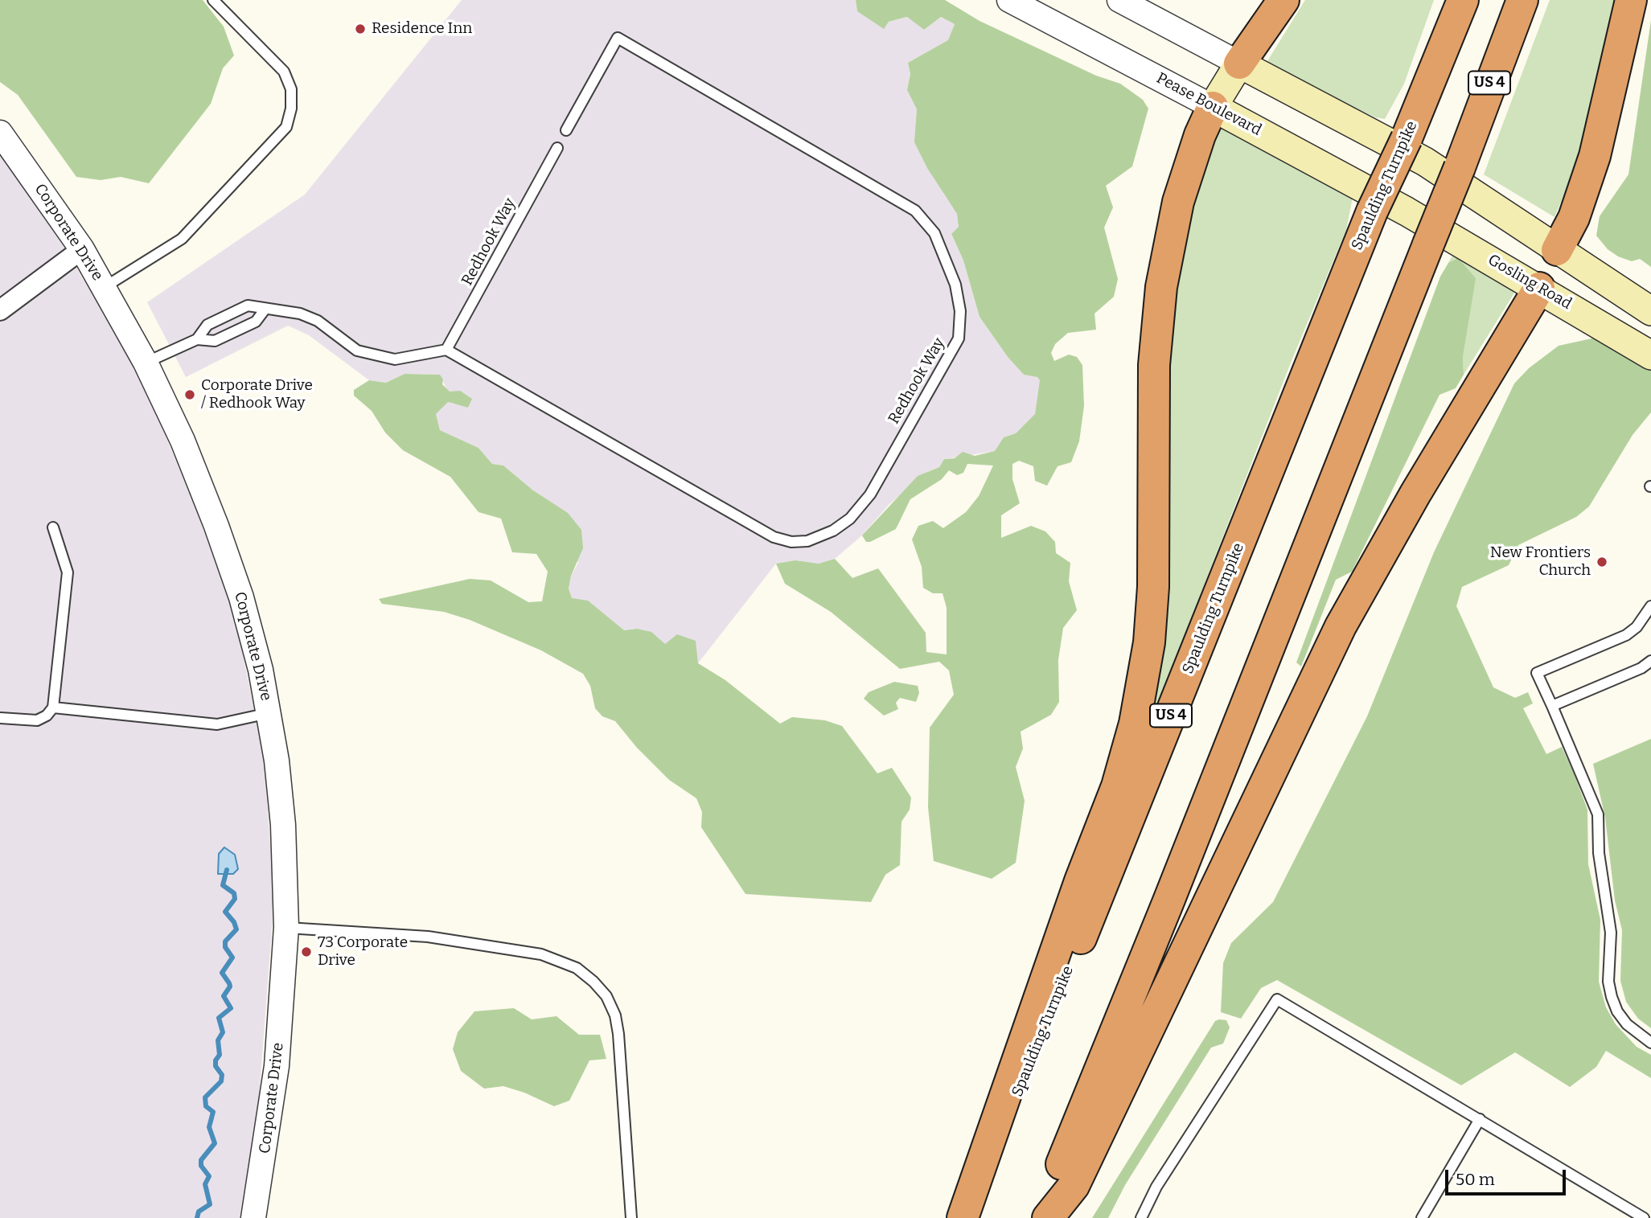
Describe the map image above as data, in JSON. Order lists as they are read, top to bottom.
{
  "streets": {
    "highway": ["US 4", "Spaulding Turnpike"],
    "main road": ["Pease Boulevard", "Gosling Road"],
    "street": ["Corporate Drive"],
    "lane": ["Redhook Way"]
  },
  "crossings": [
    ["Pease Boulevard", "Gosling Road"]
  ],
  "places": [
    "Residence Inn",
    "Corporate Drive / Redhook Way",
    "New Frontiers Church",
    "73 Corporate Drive"
  ],
  "scale_bar": "50 m"
}
